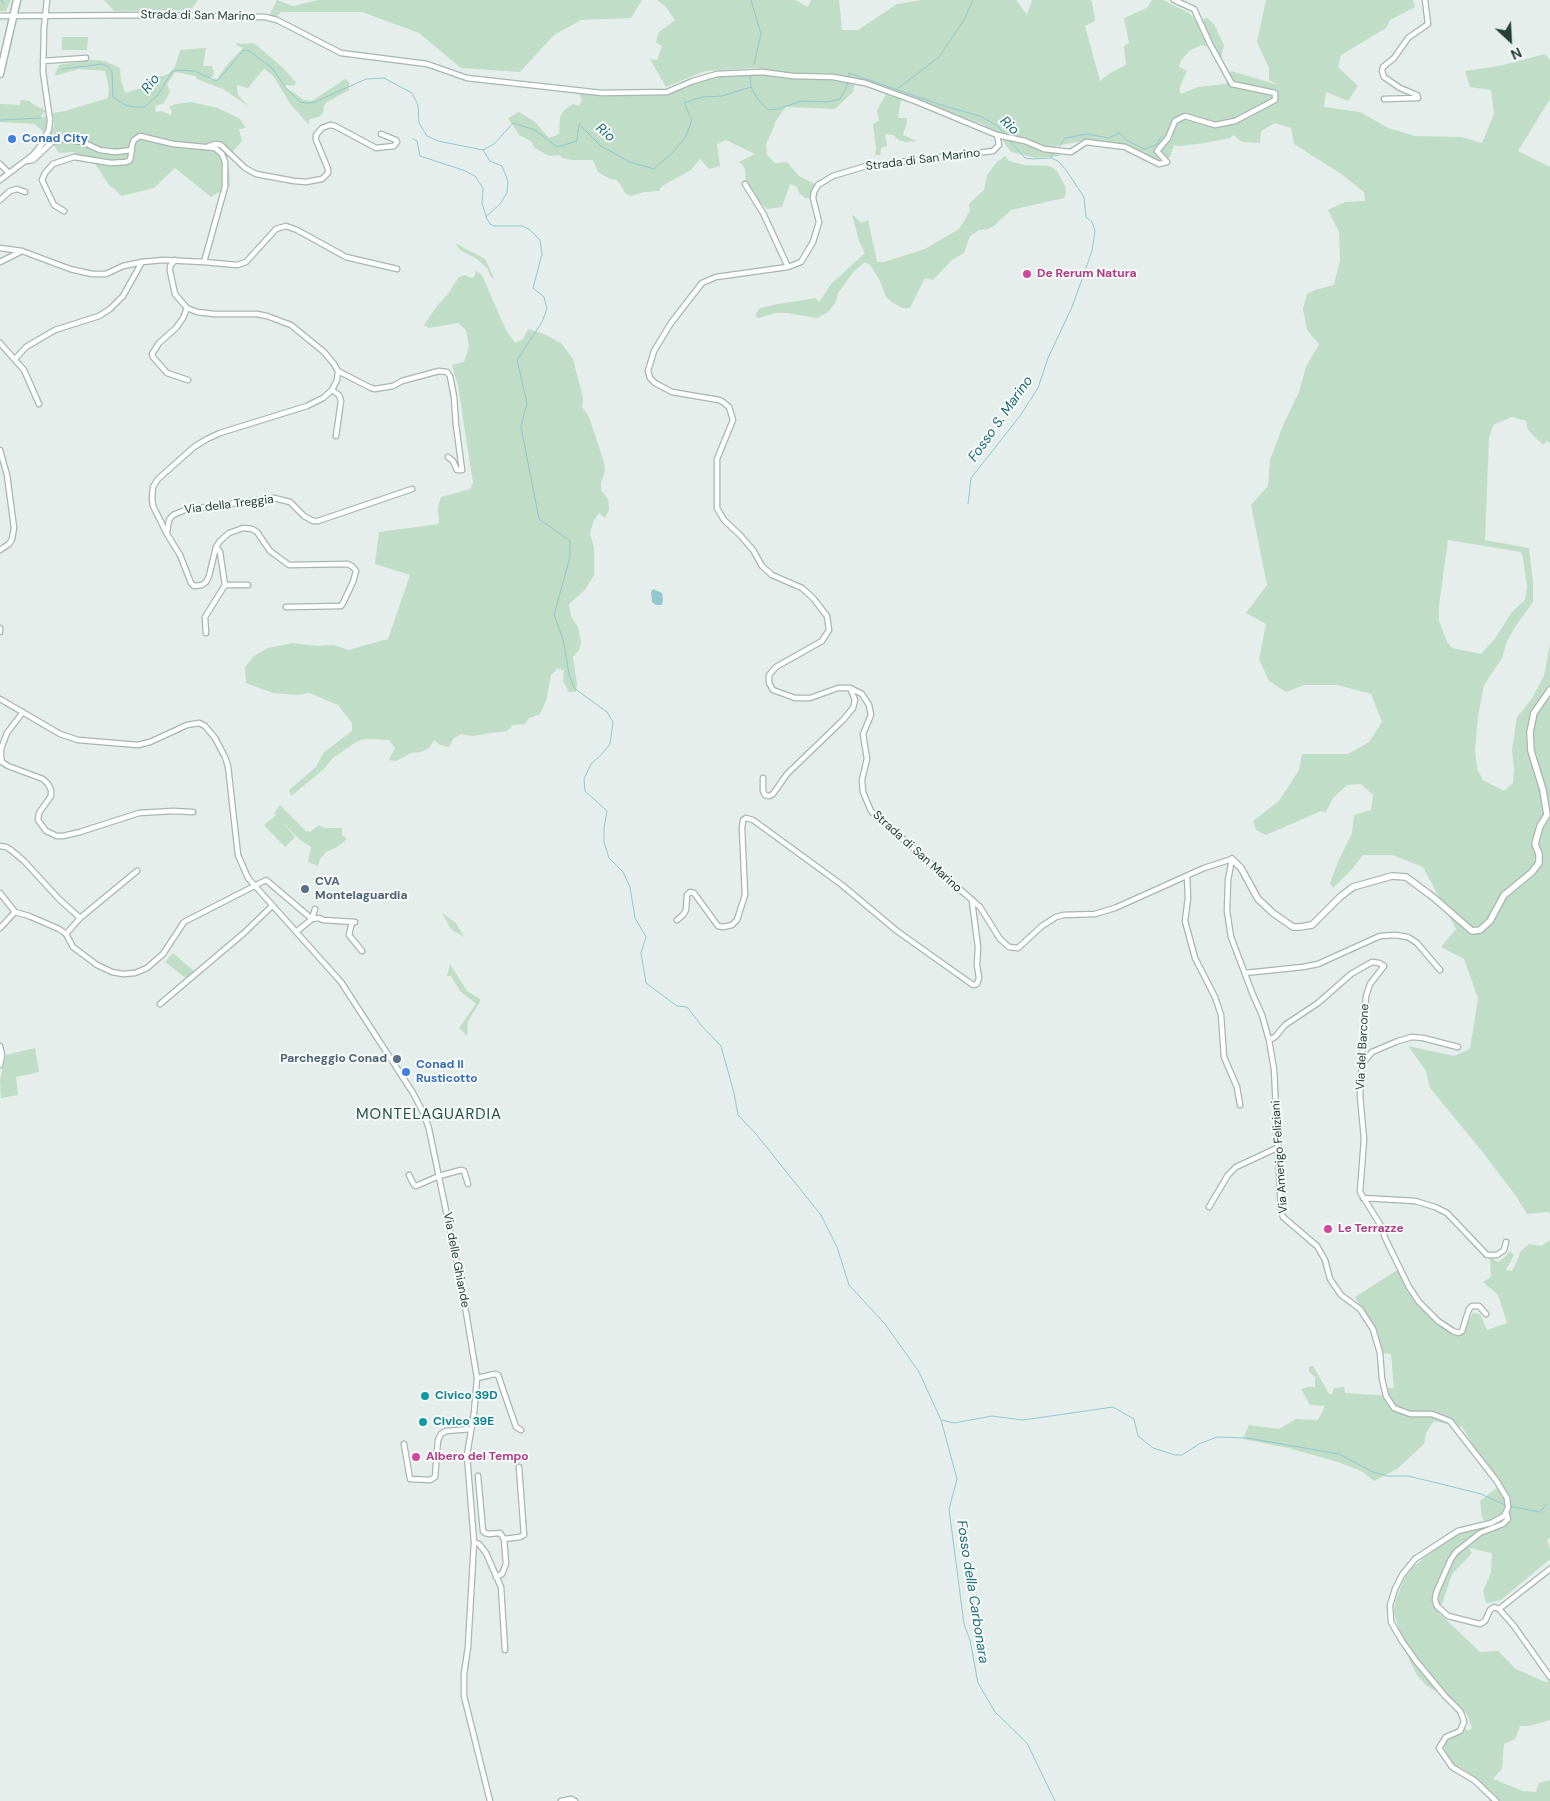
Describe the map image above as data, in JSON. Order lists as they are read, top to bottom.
{
  "streets": {
    "street": [
      "Strada di San Marino",
      "Via della Treggia",
      "Via del Barcone",
      "Via Amerigo Feliziani",
      "Via delle Ghiande"
    ]
  },
  "crossings": [
    ["Strada di San Marino", "Via Amerigo Feliziani"],
    ["Via del Barcone", "Via Amerigo Feliziani"]
  ],
  "districts": ["MONTELAGUARDIA"],
  "water": ["Rio", "Fosso S. Marino", "Fosso della Carbonara"],
  "places": [
    "Conad City",
    "De Rerum Natura",
    "CVA Montelaguardia",
    "Parcheggio Conad",
    "Conad Il Rusticotto",
    "Le Terrazze",
    "Civico 39D",
    "Civico 39E",
    "Albero del Tempo"
  ],
  "north": "bottom right"
}
